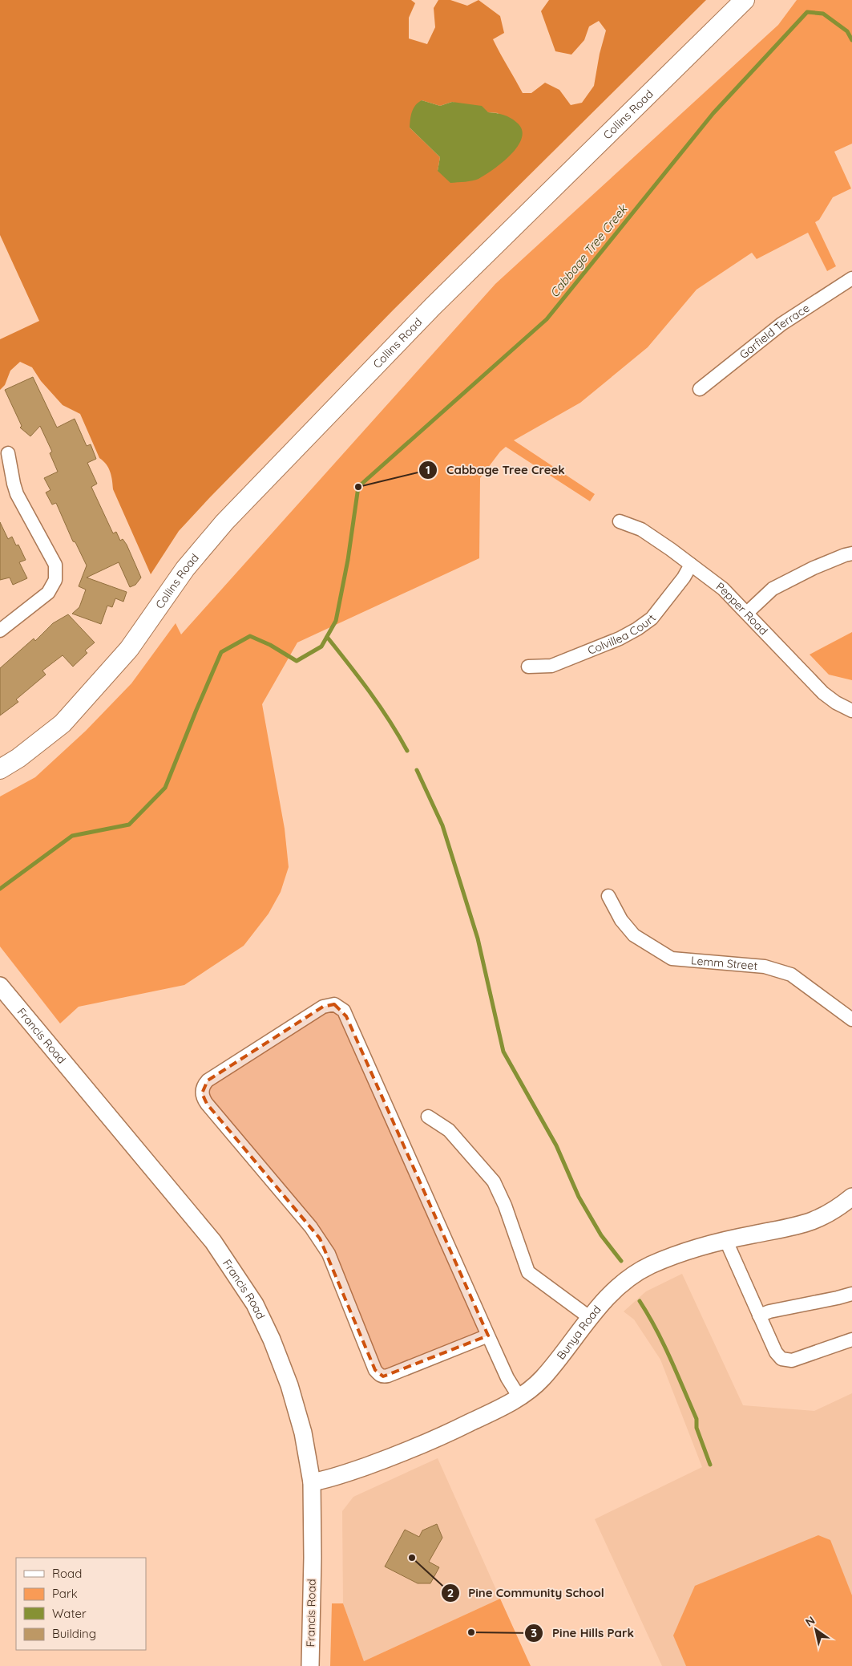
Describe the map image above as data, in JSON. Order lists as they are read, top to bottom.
{
  "streets": {
    "main road": ["Collins Road"],
    "street": [
      "Garfield Terrace",
      "Pepper Road",
      "Colvillea Court",
      "Lemm Street",
      "Francis Road",
      "Bunya Road"
    ]
  },
  "crossings": [
    ["Pepper Road", "Colvillea Court"],
    ["Francis Road", "Bunya Road"]
  ],
  "water": ["Cabbage Tree Creek"],
  "places": ["Cabbage Tree Creek", "Pine Community School", "Pine Hills Park"],
  "legend": [
    "Road",
    "Park",
    "Water",
    "Building"
  ],
  "north": "top left"
}
